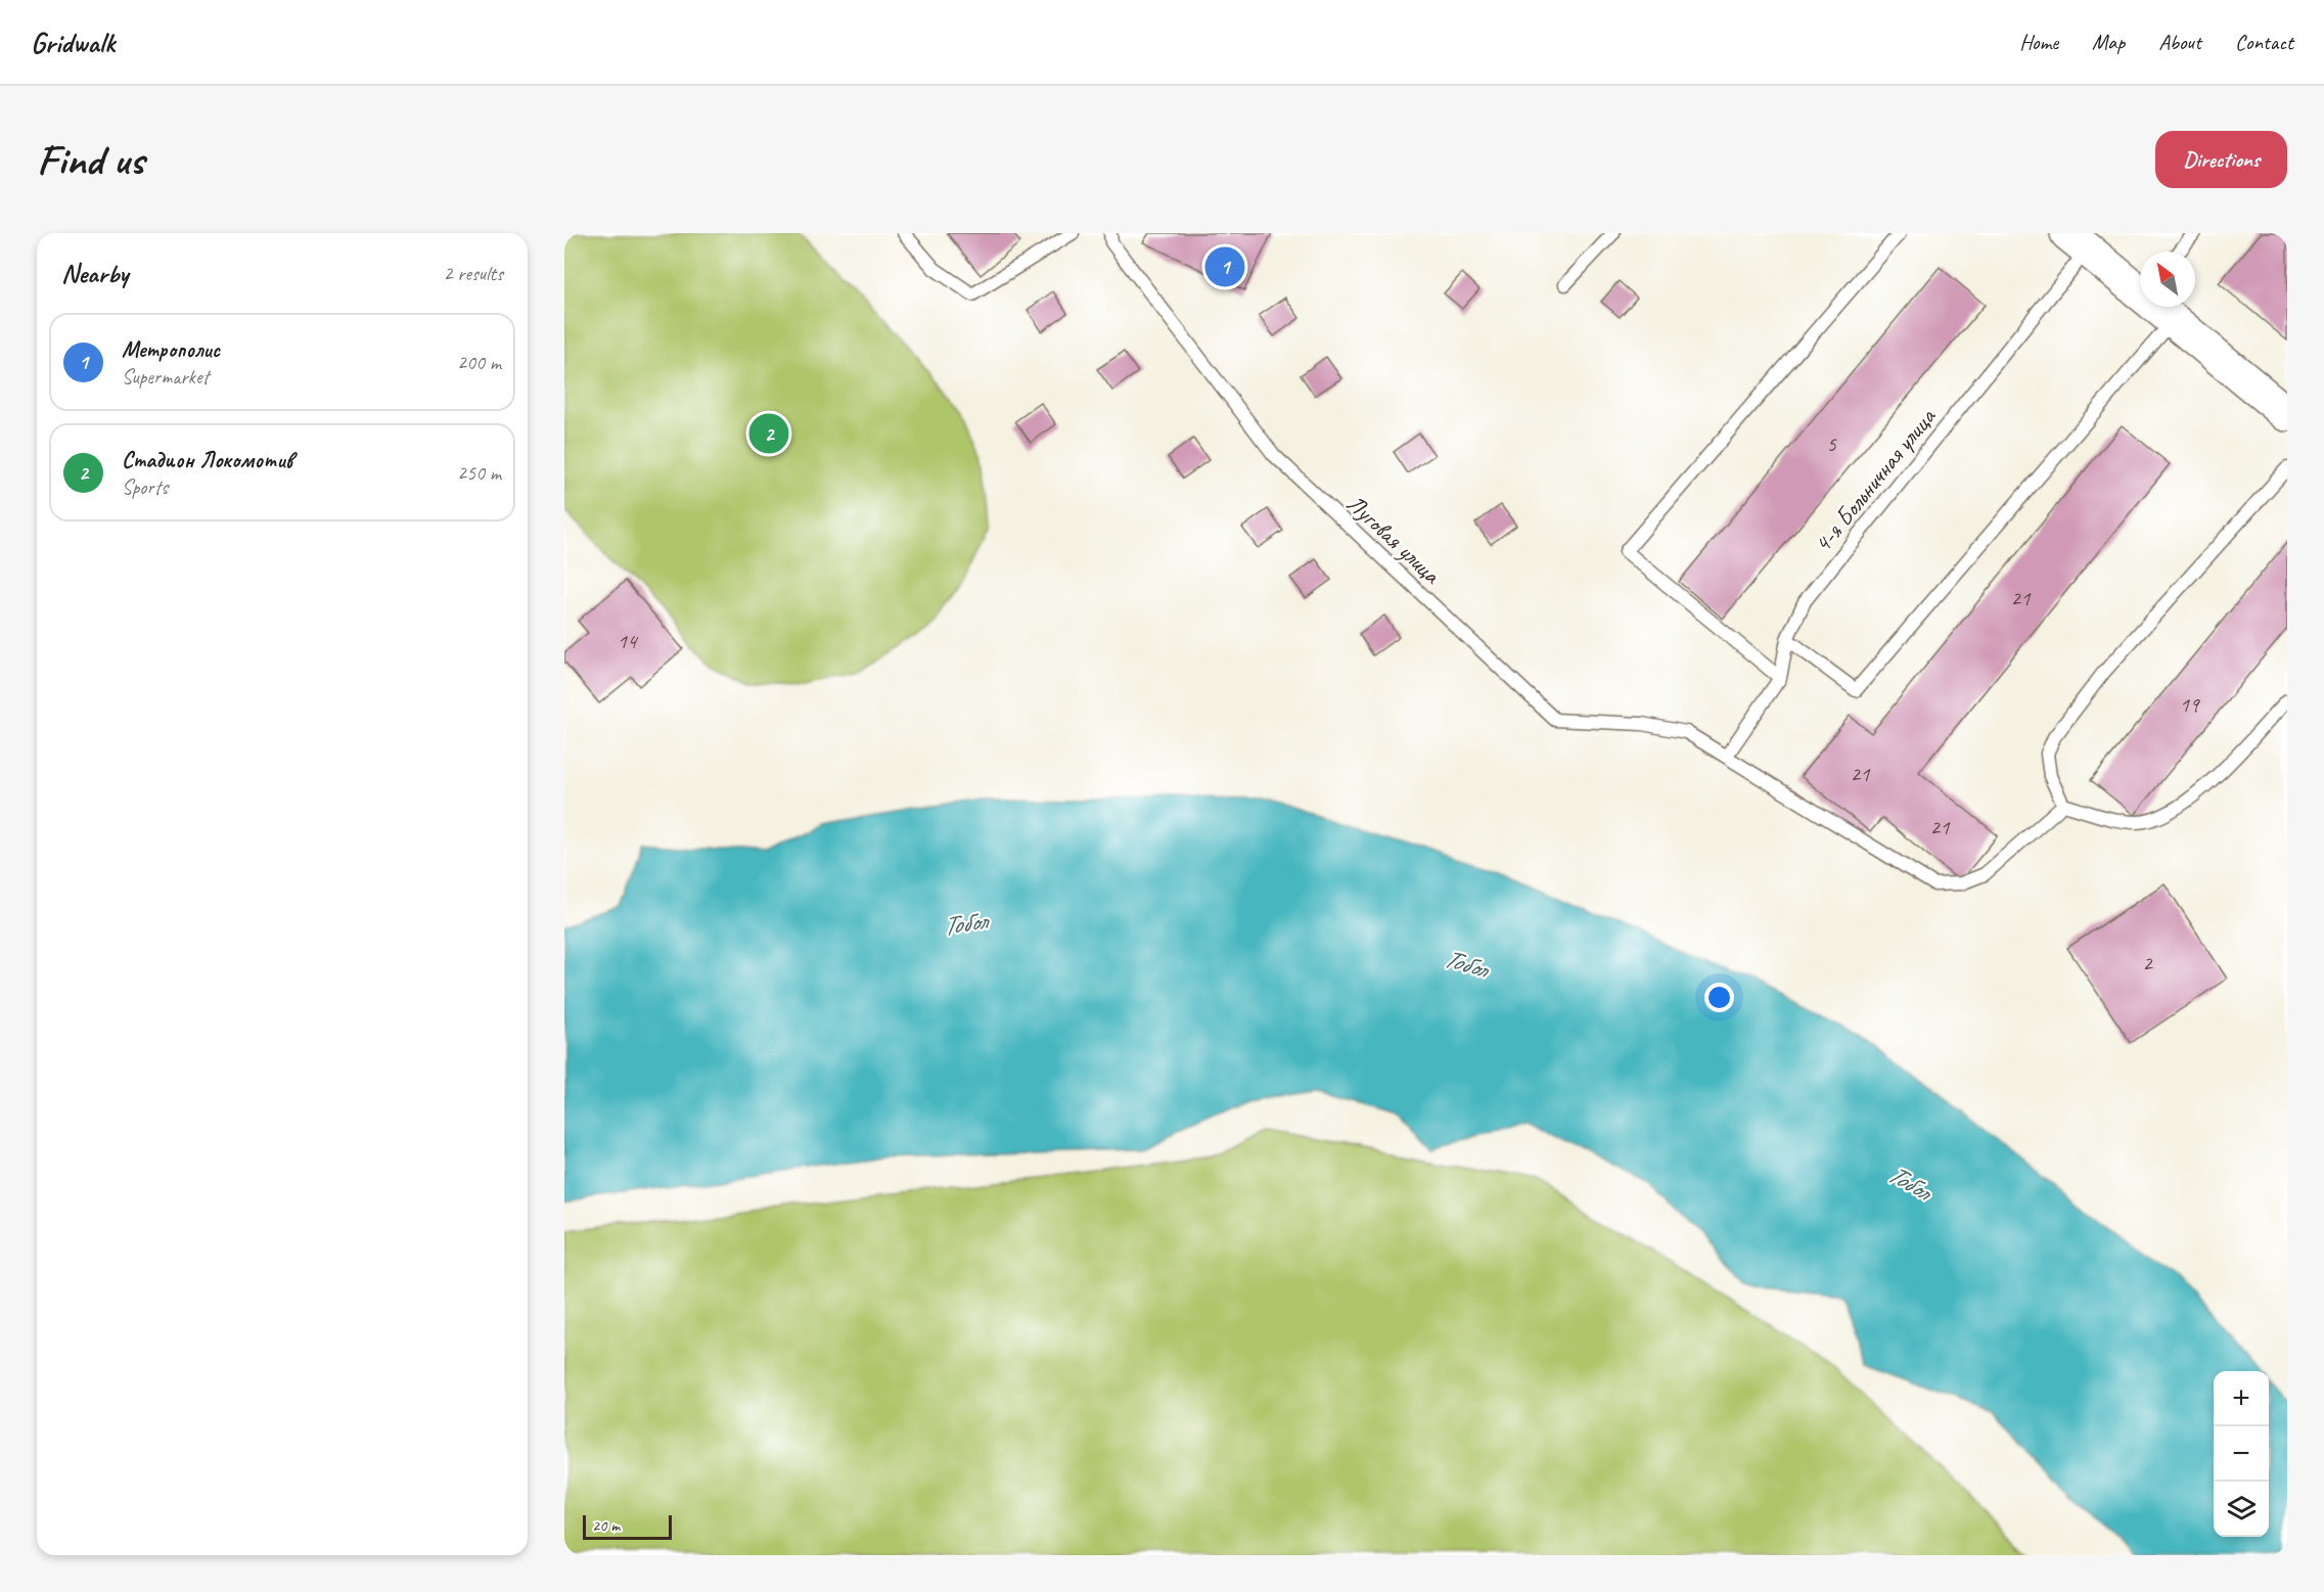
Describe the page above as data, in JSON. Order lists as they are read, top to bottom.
{
  "streets": {
    "lane": ["4-я Больничная улица", "Луговая улица"]
  },
  "crossings": [
    ["4-я Больничная улица", "Луговая улица"]
  ],
  "water": ["Тобол"],
  "house_numbers": [
    "5",
    "21",
    "14",
    "19",
    "21",
    "21",
    "2"
  ],
  "scale_bar": "20 m",
  "north": "top left",
  "page": {
    "header": "Gridwalk",
    "nav": [
      "Home",
      "Map",
      "About",
      "Contact"
    ],
    "buttons": "Directions",
    "title": "Find us",
    "heading": ["Nearby", "2 results"],
    "pins": ["1", "2"],
    "list": [
      {
        "mark": "1",
        "name": "Метрополис",
        "note": "Supermarket",
        "value": "200 m"
      },
      {
        "mark": "2",
        "name": "Стадион Локомотив",
        "note": "Sports",
        "value": "250 m"
      }
    ],
    "map_buttons": ["+", "−"],
    "scale": "20 m"
  }
}
